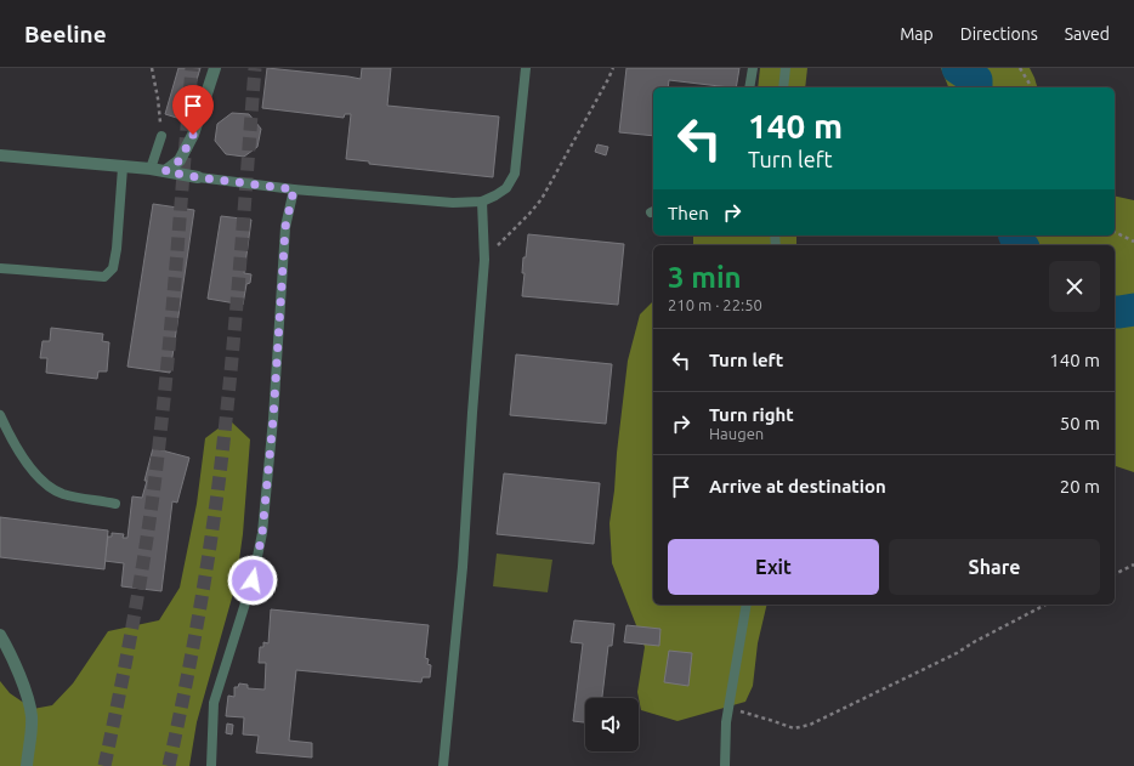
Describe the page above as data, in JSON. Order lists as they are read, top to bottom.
{
  "page": {
    "header": "Beeline",
    "nav": ["Map", "Directions", "Saved"],
    "turn": ["140 m", "Turn left"],
    "then": "Then",
    "heading": ["3 min", "210 m · 22:50"],
    "list": [
      {
        "name": "Turn left",
        "value": "140 m"
      },
      {
        "name": "Turn right",
        "note": "Haugen",
        "value": "50 m"
      },
      {
        "name": "Arrive at destination",
        "value": "20 m"
      }
    ],
    "buttons": ["Exit", "Share"]
  }
}
